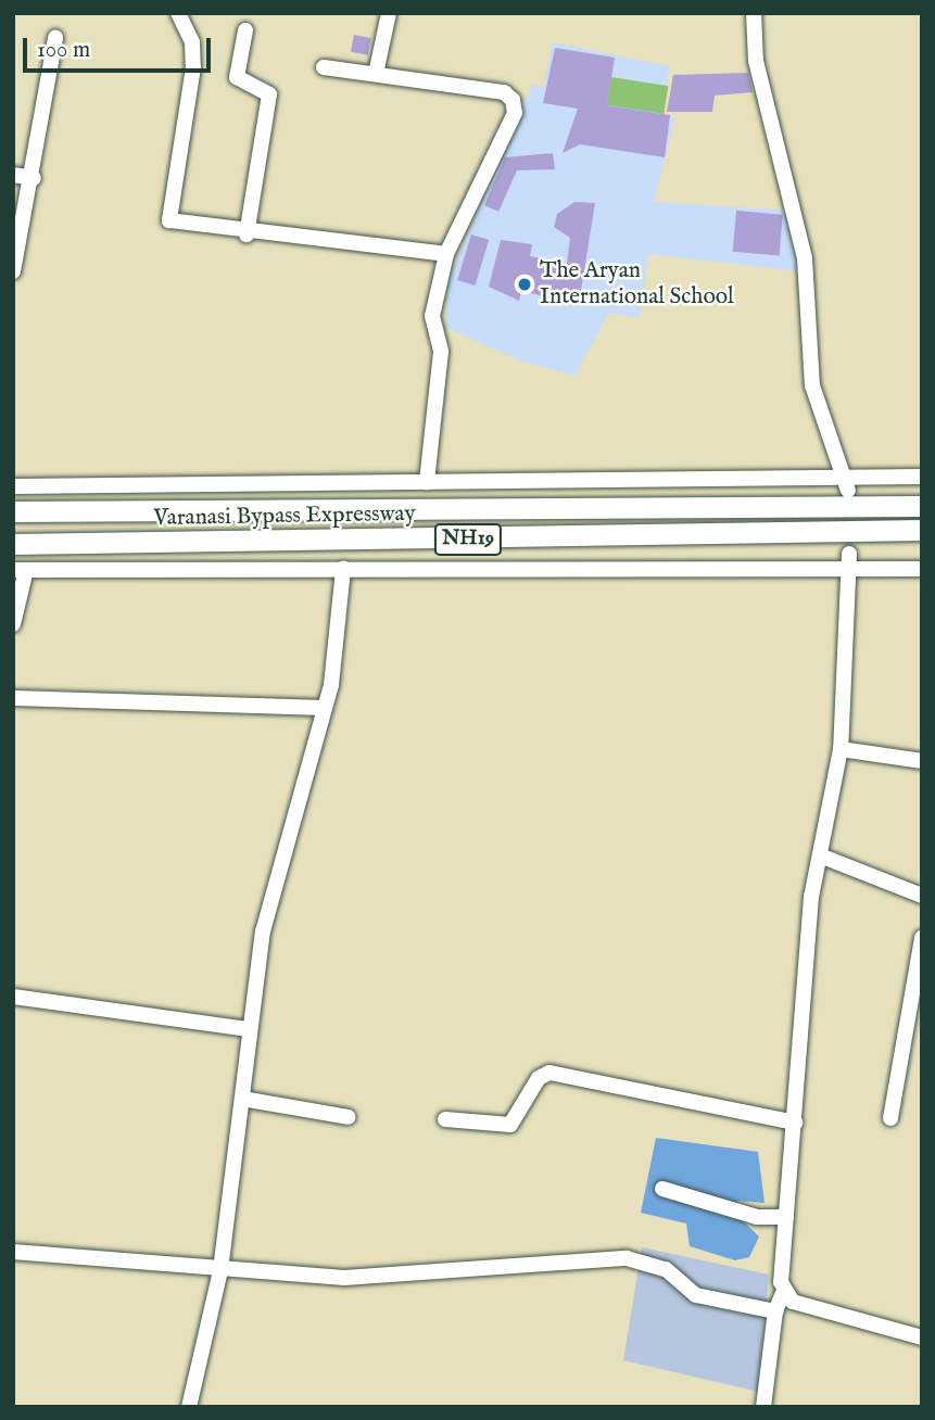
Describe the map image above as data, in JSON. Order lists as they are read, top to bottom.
{
  "streets": {
    "highway": ["Varanasi Bypass Expressway", "NH19"]
  },
  "places": ["The Aryan International School"],
  "scale_bar": "100 m"
}
